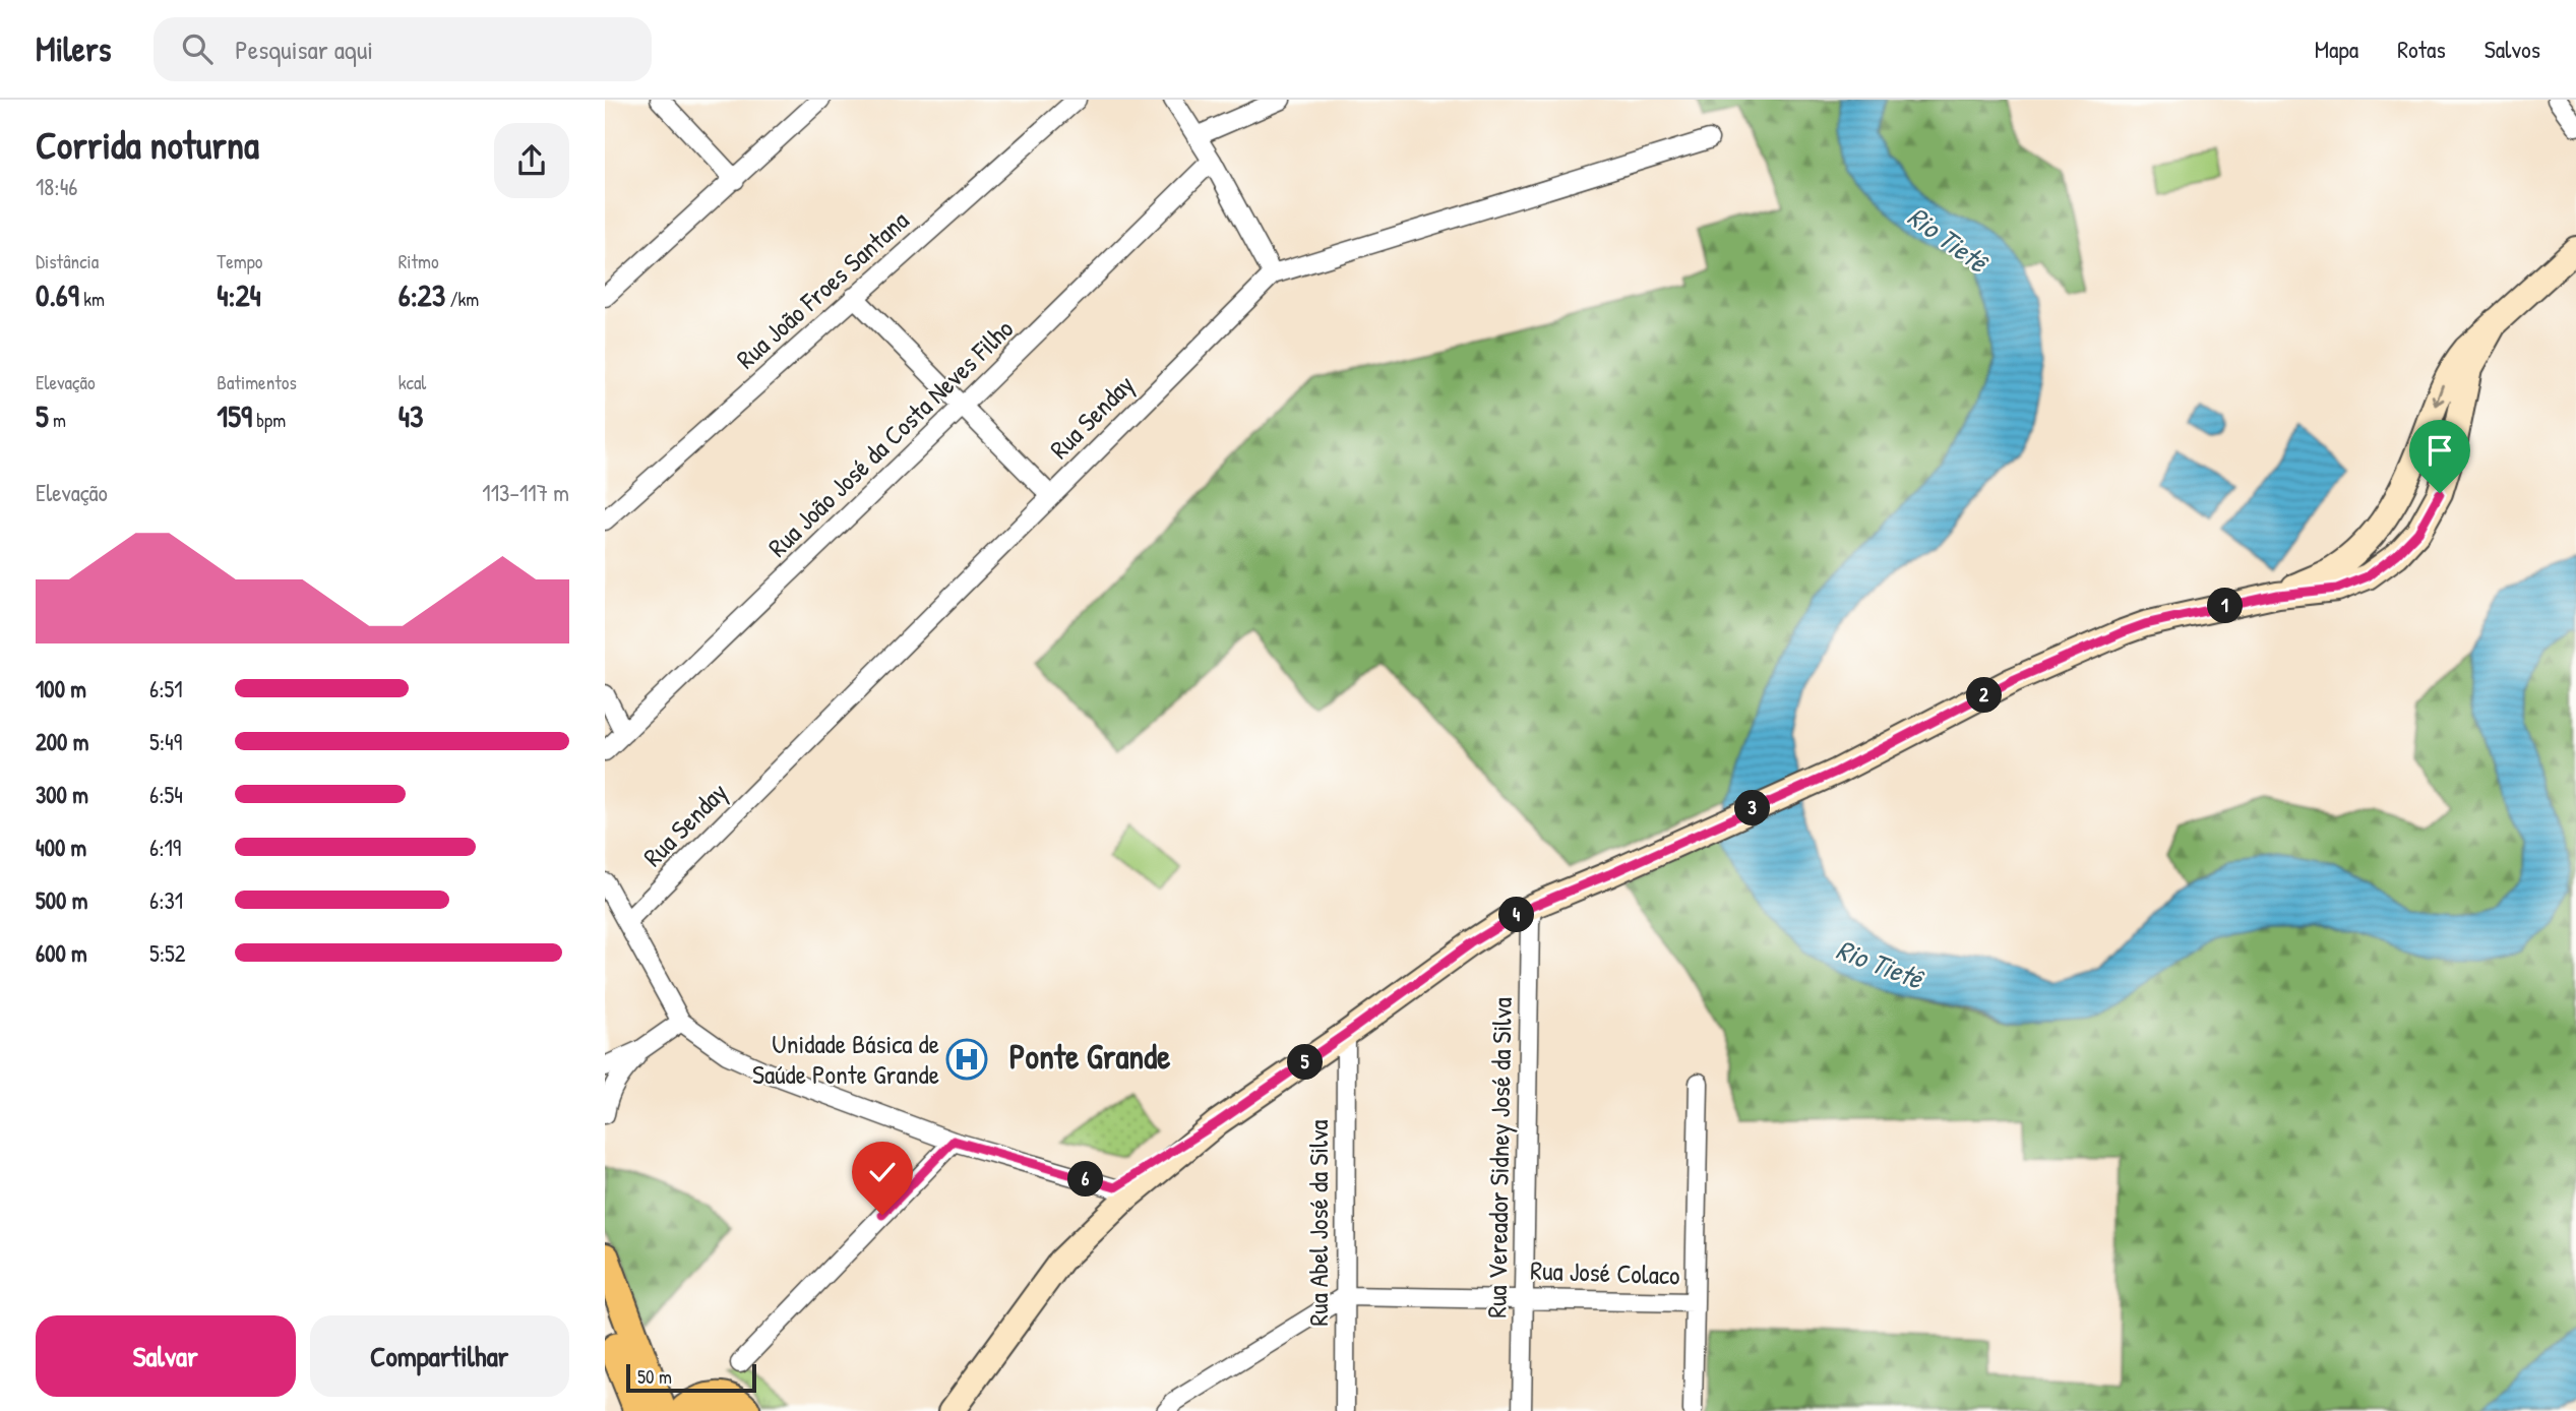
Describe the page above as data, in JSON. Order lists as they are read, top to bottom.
{
  "streets": {
    "street": [
      "Rua João Froes Santana",
      "Rua Senday",
      "Rua João José da Costa Neves Filho",
      "Rua Vereador Sidney José da Silva",
      "Rua Abel José da Silva",
      "Rua José Colaco"
    ]
  },
  "crossings": [
    ["Rua Vereador Sidney José da Silva", "Rua José Colaco"],
    ["Rua Abel José da Silva", "Rua José Colaco"]
  ],
  "districts": ["Ponte Grande"],
  "water": ["Rio Tietê"],
  "places": {
    "hospital": ["Unidade Básica de Saúde Ponte Grande"]
  },
  "scale_bar": "50 m",
  "page": {
    "header": "Milers",
    "search": "Pesquisar aqui",
    "nav": ["Mapa", "Rotas", "Salvos"],
    "heading": ["Corrida noturna", "18:46"],
    "stats": [
      ["Distância", "0.69 km"],
      ["Tempo", "4:24"],
      ["Ritmo", "6:23 /km"],
      ["Elevação", "5 m"],
      ["Batimentos", "159 bpm"],
      ["kcal", "43"]
    ],
    "chart": ["Elevação", "113–117 m"],
    "pins": [
      "1",
      "2",
      "3",
      "4",
      "5",
      "6"
    ],
    "list": [
      {
        "name": "100 m",
        "note": "6:51"
      },
      {
        "name": "200 m",
        "note": "5:49"
      },
      {
        "name": "300 m",
        "note": "6:54"
      },
      {
        "name": "400 m",
        "note": "6:19"
      },
      {
        "name": "500 m",
        "note": "6:31"
      },
      {
        "name": "600 m",
        "note": "5:52"
      }
    ],
    "buttons": ["Salvar", "Compartilhar"],
    "scale": "50 m"
  }
}
